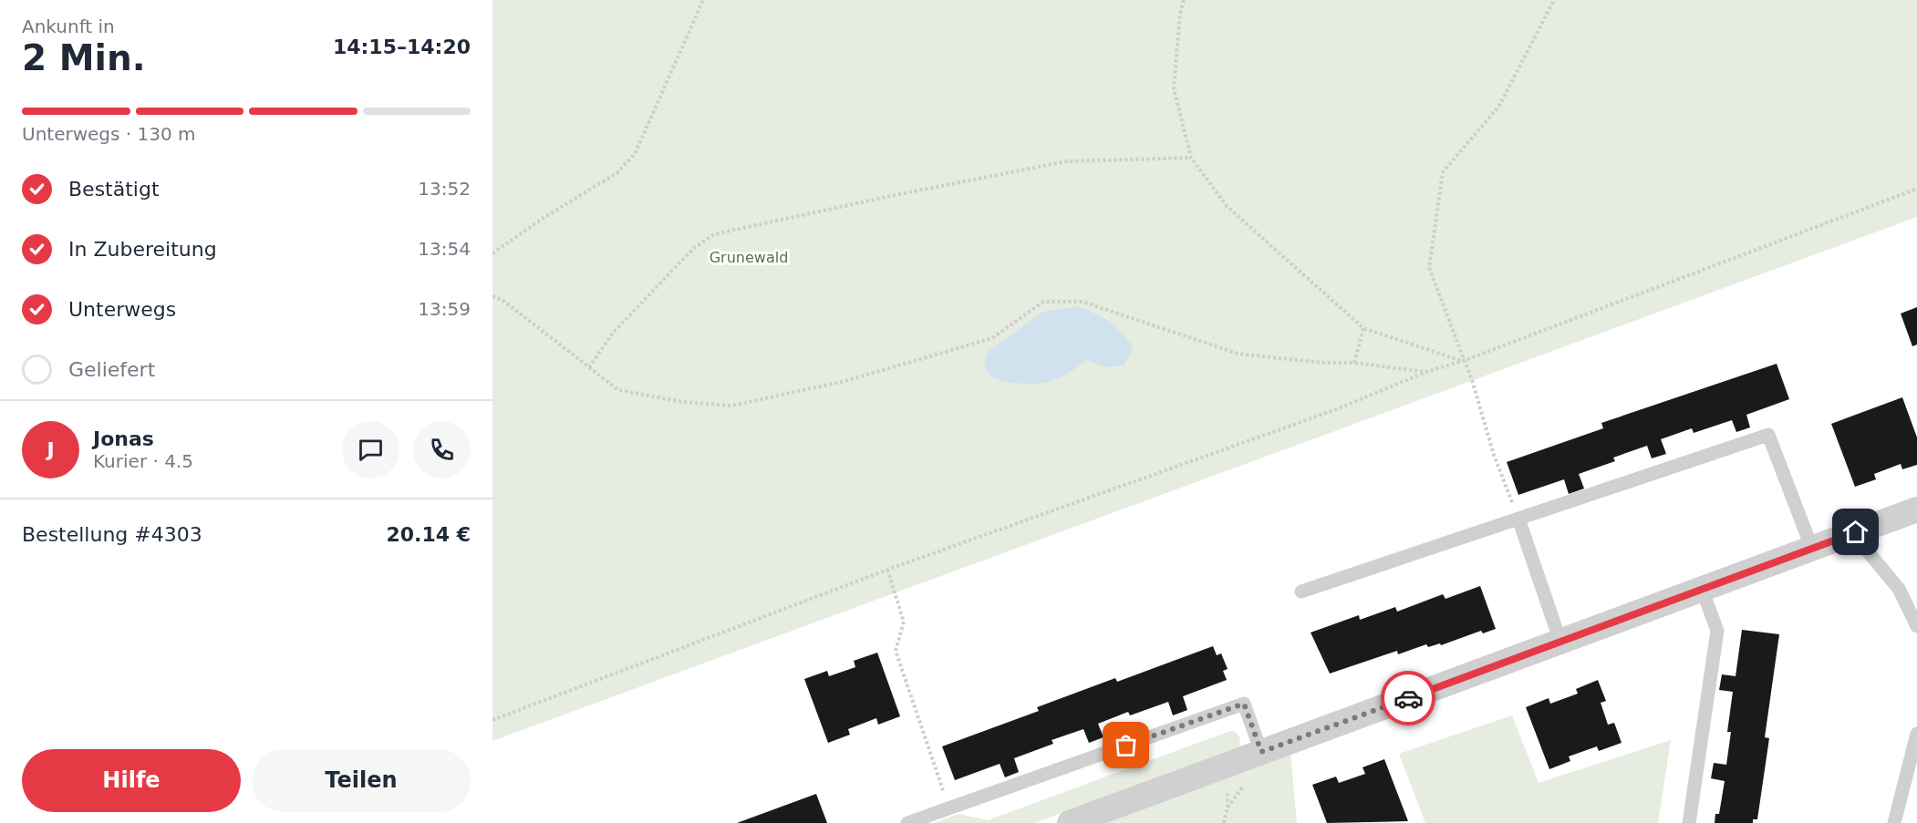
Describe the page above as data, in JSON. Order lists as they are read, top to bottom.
{
  "parks": ["Grunewald"],
  "page": {
    "heading": ["2 Min.", "Ankunft in", "14:15–14:20"],
    "panel": [
      "Jonas",
      "Kurier · 4.5",
      "Bestellung #4303",
      "20.14 €"
    ],
    "bar": "Unterwegs · 130 m",
    "list": [
      ["Bestätigt", "13:52"],
      ["In Zubereitung", "13:54"],
      ["Unterwegs", "13:59"],
      "Geliefert"
    ],
    "round": "J",
    "buttons": ["Hilfe", "Teilen"]
  }
}
